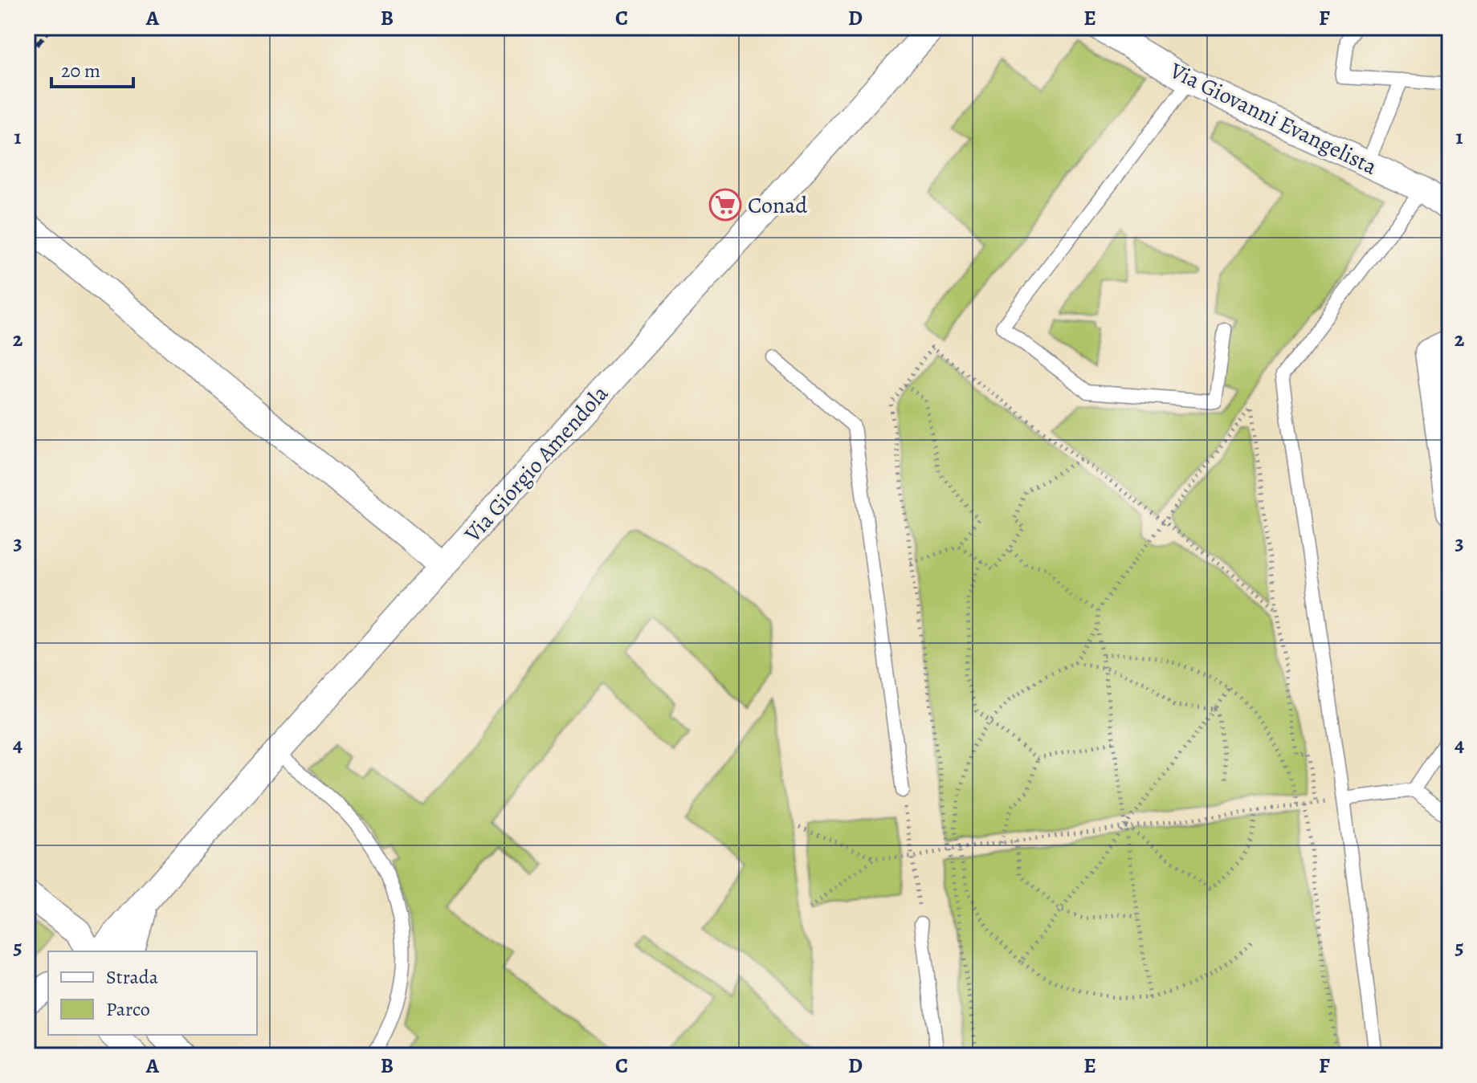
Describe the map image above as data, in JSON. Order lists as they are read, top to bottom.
{
  "streets": {
    "street": ["Via Giovanni Evangelista", "Via Giorgio Amendola"]
  },
  "places": {
    "supermarket": ["Conad"]
  },
  "legend": ["Strada", "Parco"],
  "scale_bar": "20 m",
  "grid": {
    "columns": [
      "A",
      "B",
      "C",
      "D",
      "E",
      "F"
    ],
    "rows": [
      "1",
      "2",
      "3",
      "4",
      "5"
    ]
  }
}
